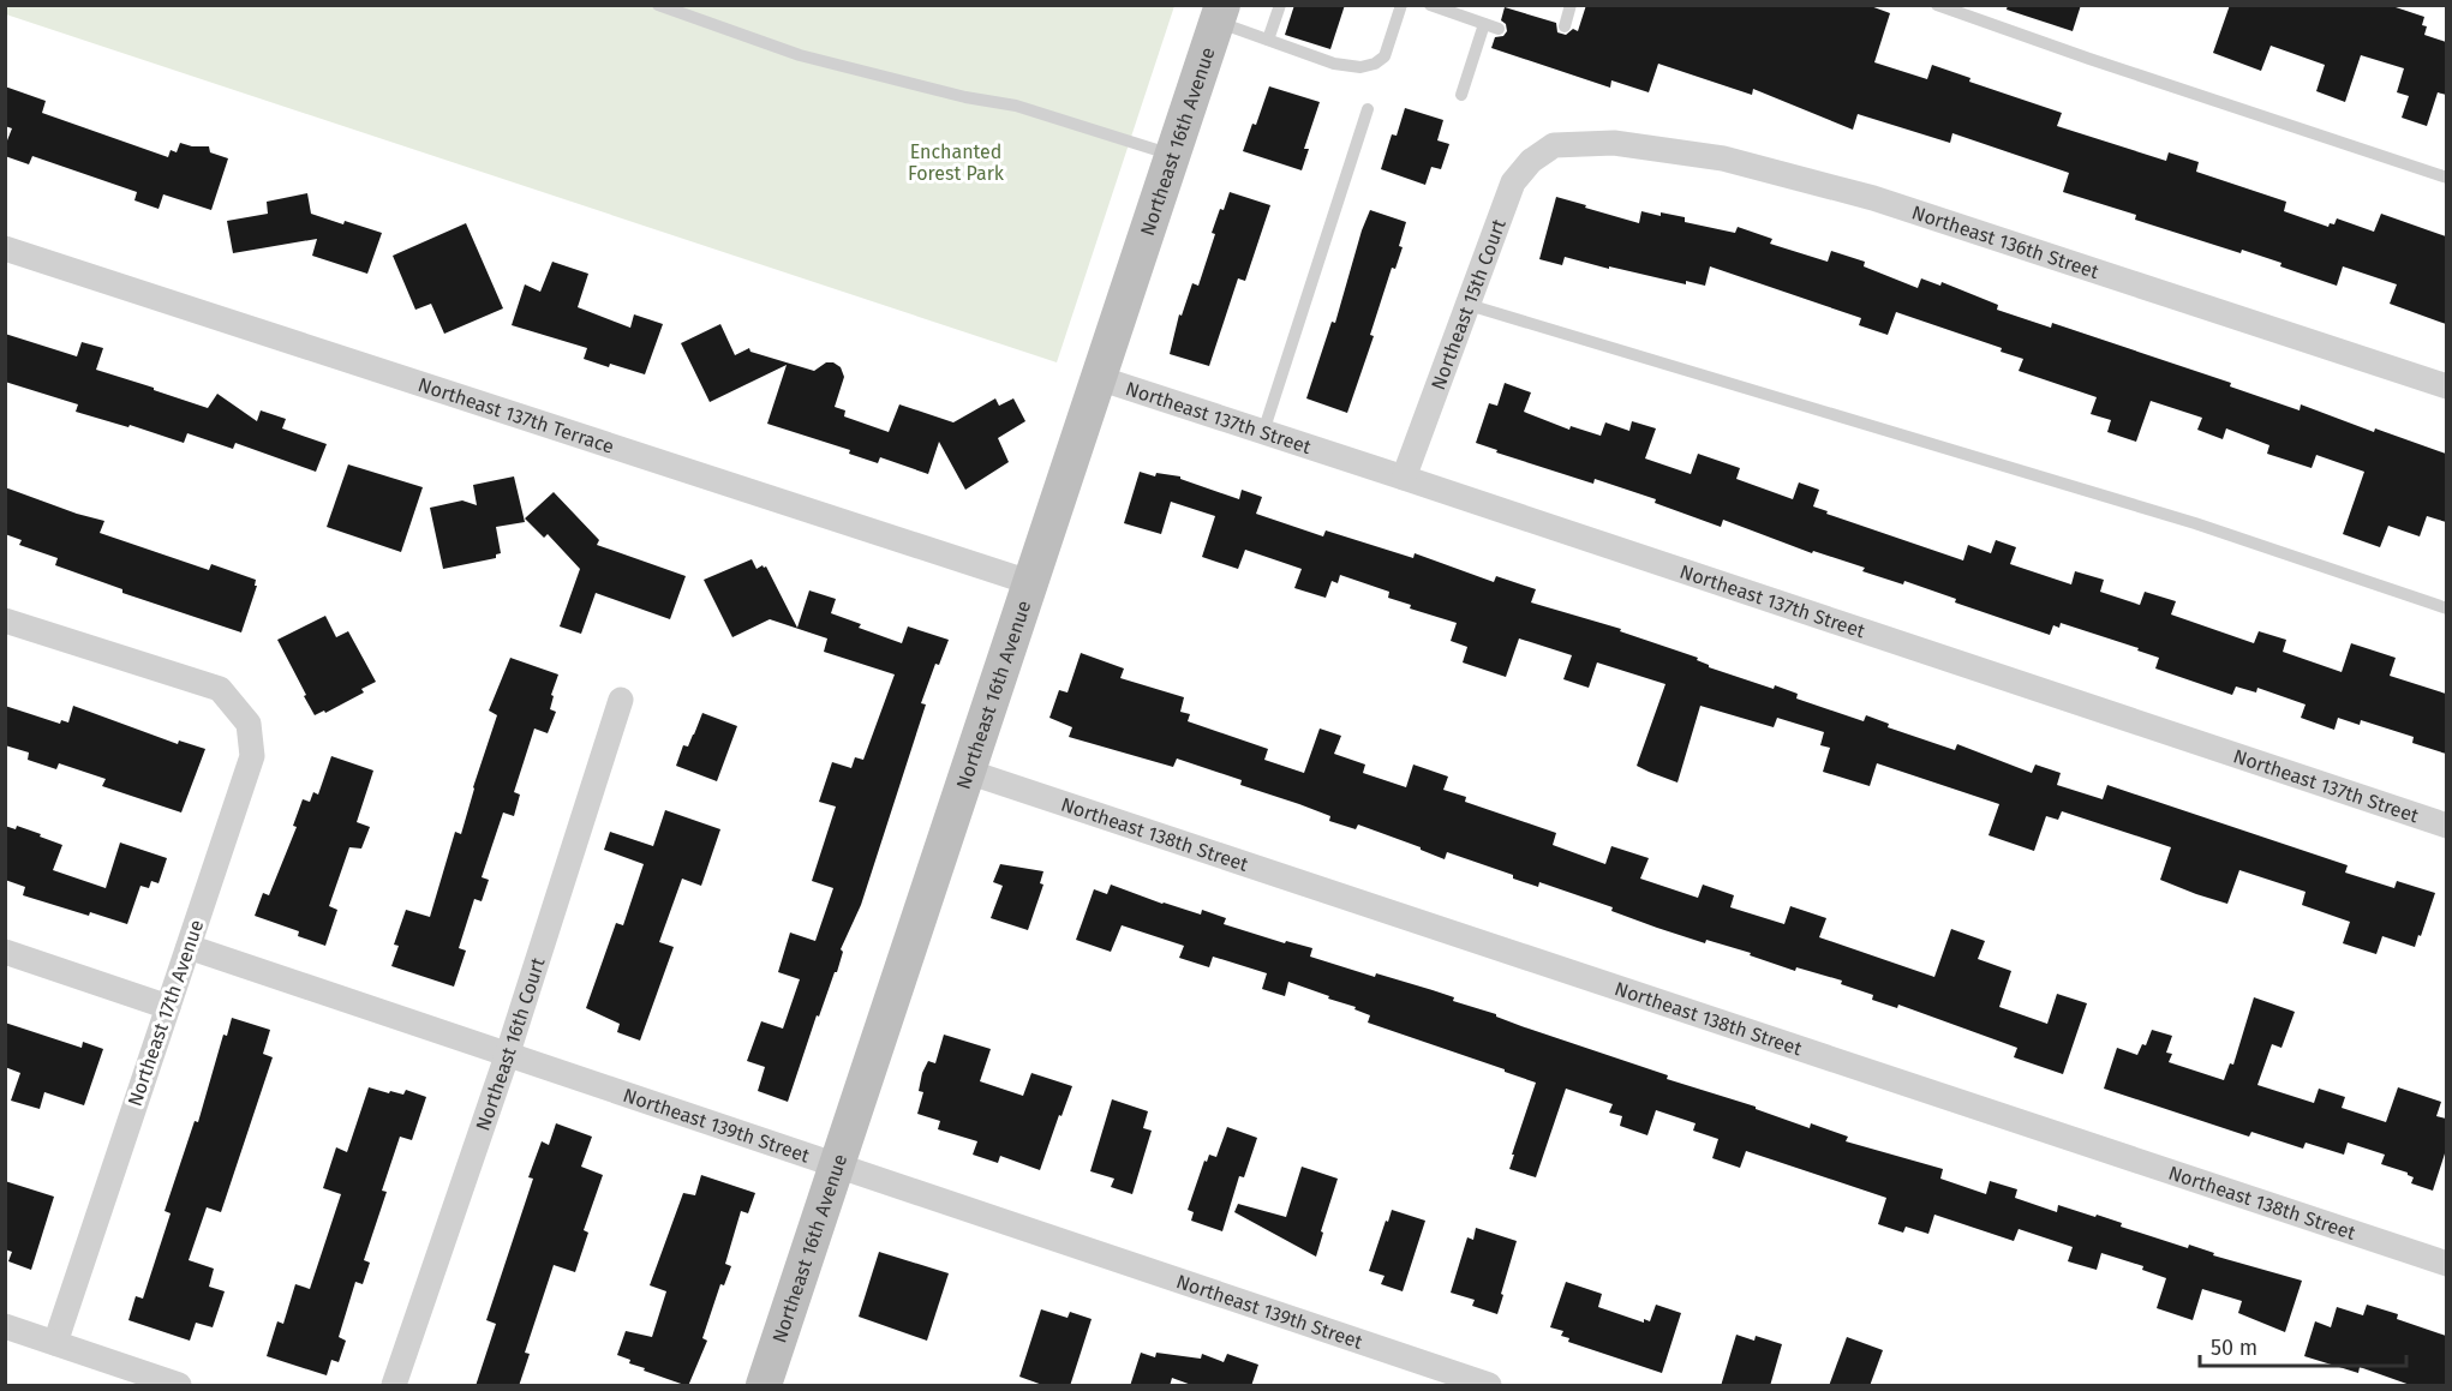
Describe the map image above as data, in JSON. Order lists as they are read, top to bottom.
{
  "streets": {
    "street": [
      "Northeast 16th Avenue",
      "Northeast 136th Street",
      "Northeast 15th Court",
      "Northeast 137th Terrace",
      "Northeast 137th Street",
      "Northeast 138th Street",
      "Northeast 17th Avenue",
      "Northeast 16th Court",
      "Northeast 139th Street"
    ]
  },
  "crossings": [
    ["Northeast 16th Avenue", "Northeast 137th Terrace"],
    ["Northeast 16th Avenue", "Northeast 137th Street"],
    ["Northeast 16th Avenue", "Northeast 138th Street"],
    ["Northeast 16th Avenue", "Northeast 139th Street"],
    ["Northeast 136th Street", "Northeast 15th Court"],
    ["Northeast 15th Court", "Northeast 137th Street"],
    ["Northeast 17th Avenue", "Northeast 139th Street"],
    ["Northeast 16th Court", "Northeast 139th Street"]
  ],
  "parks": ["Enchanted Forest Park"],
  "scale_bar": "50 m"
}
